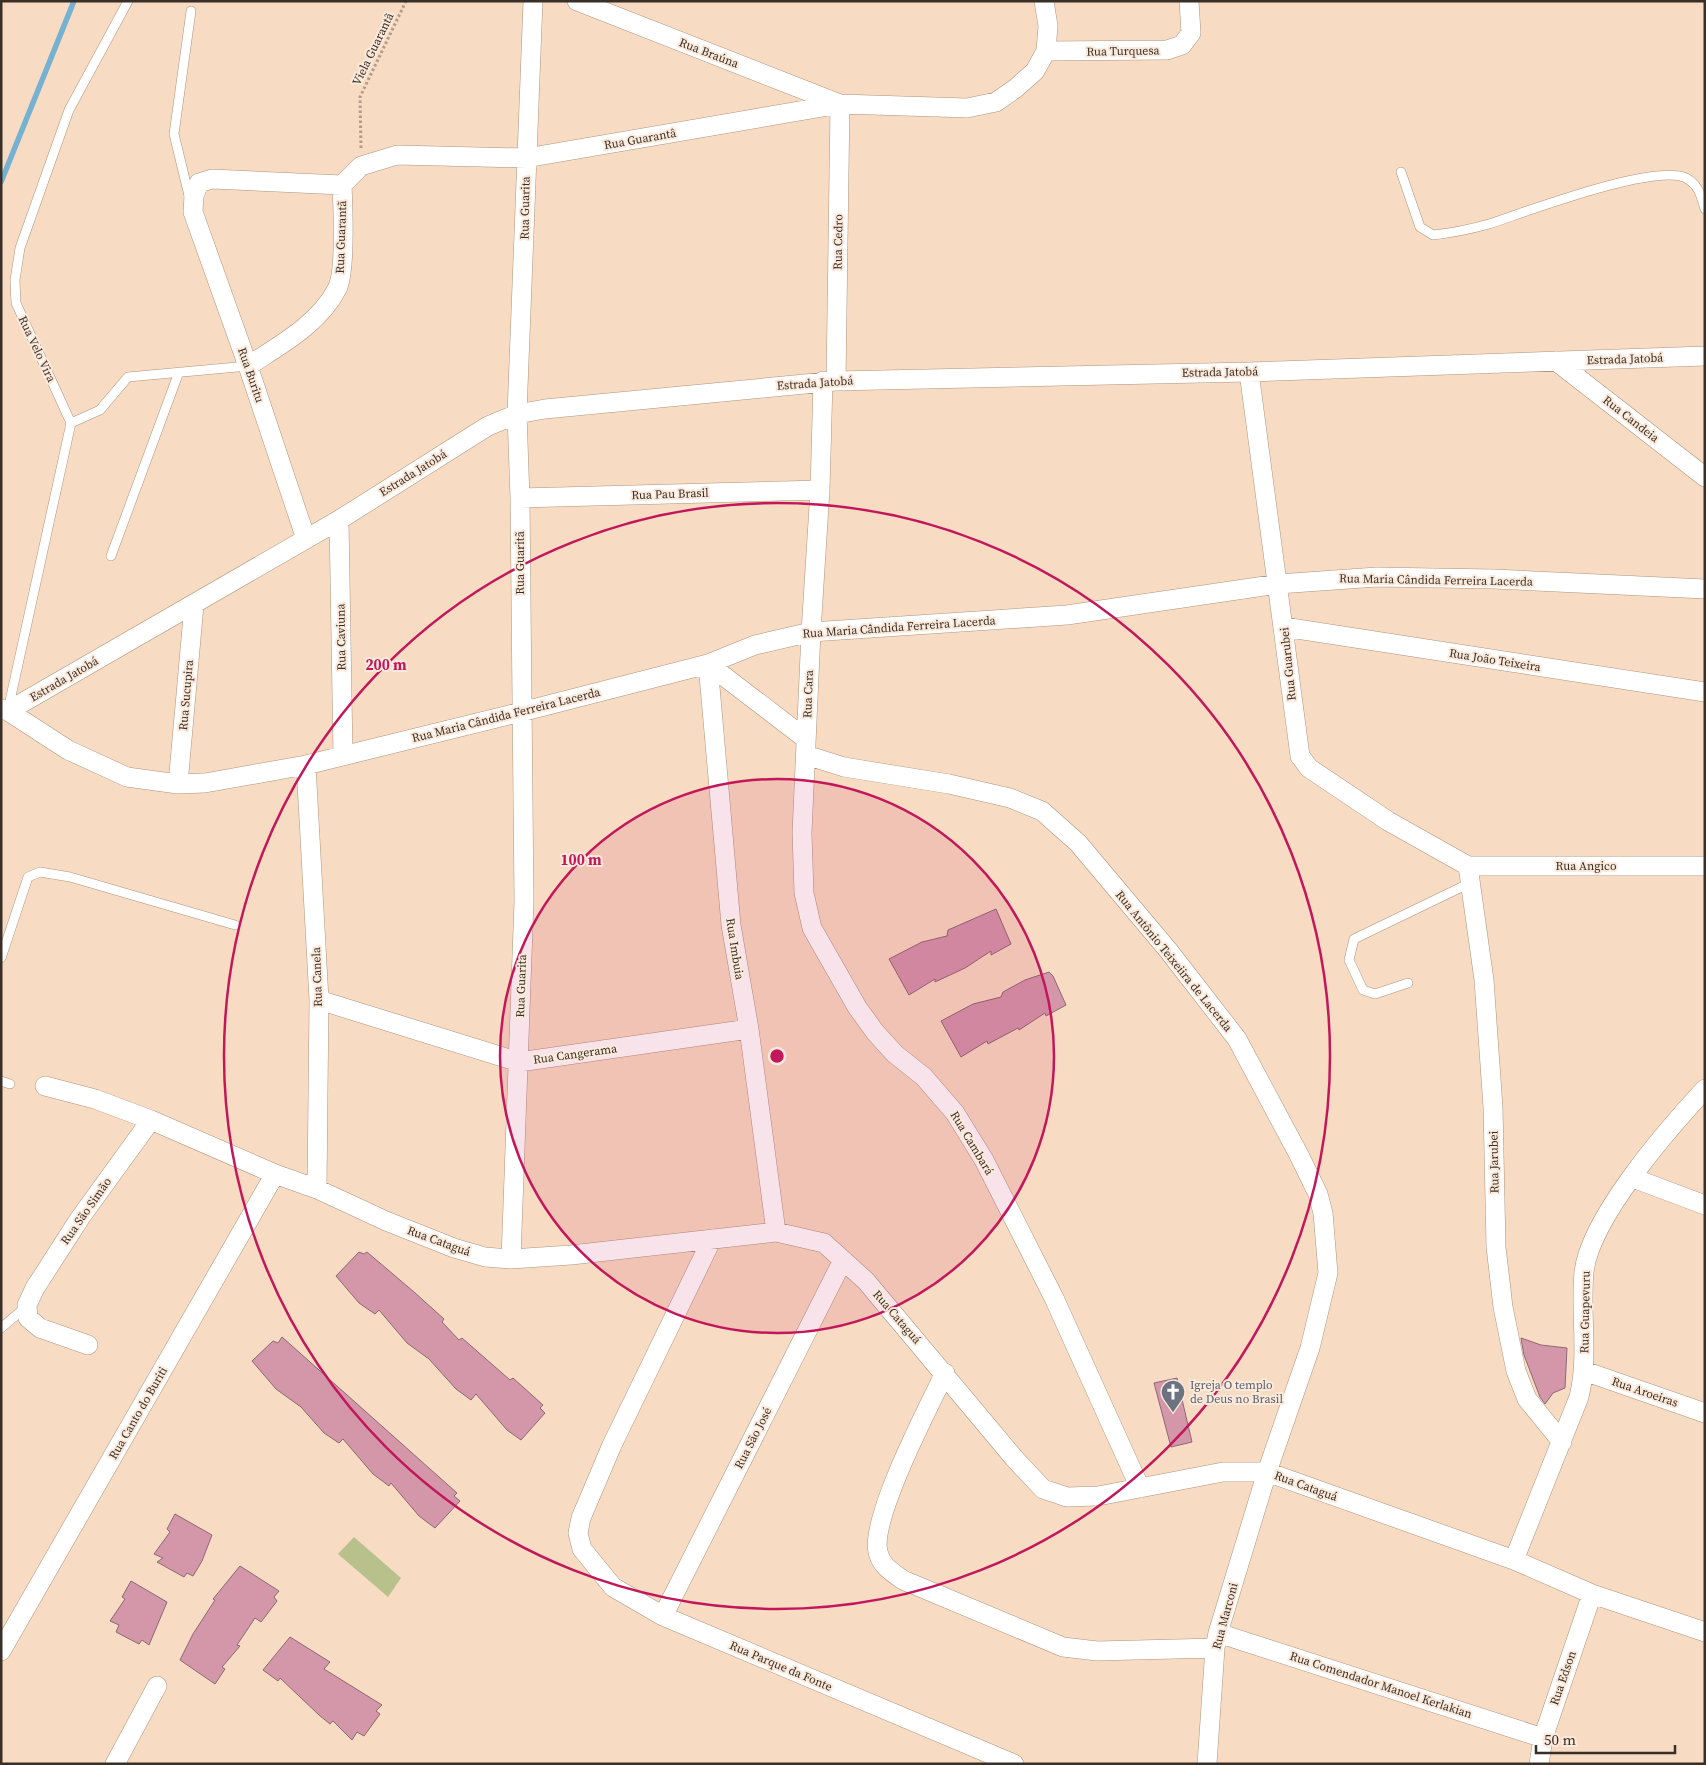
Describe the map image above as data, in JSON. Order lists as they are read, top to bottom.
{
  "streets": {
    "street": [
      "Rua Turquesa",
      "Rua Braúna",
      "Rua Guarantâ",
      "Rua Guarita",
      "Rua Guarantã",
      "Rua Cedro",
      "Estrada Jatobá",
      "Rua Buritu",
      "Rua Candeia",
      "Rua Pau Brasil",
      "Rua Guaritã",
      "Rua Maria Cândida Ferreira Lacerda",
      "Rua Caviuna",
      "Rua João Teixeira",
      "Rua Guarubei",
      "Rua Cara",
      "Rua Sucupira",
      "Rua Angico",
      "Rua Imbuia",
      "Rua Antônio Teixeiira de Lacerda",
      "Rua Canela",
      "Rua Cangerama",
      "Rua Cambará",
      "Rua Jarubei",
      "Rua São Simão",
      "Rua Cataguá",
      "Rua Guapevuru",
      "Rua Aroeiras",
      "Rua Canto do Buriti",
      "Rua São José",
      "Rua Marconi",
      "Rua Parque da Fonte",
      "Rua Edson",
      "Rua Comendador Manoel Kerlakian"
    ],
    "lane": ["Rua Velo Vira"],
    "path": ["Viela Guarantã"]
  },
  "crossings": [
    ["Viela Guarantã", "Rua Guarantâ"],
    ["Rua Turquesa", "Rua Guarantâ"],
    ["Rua Braúna", "Rua Guarantâ"],
    ["Rua Braúna", "Rua Cedro"],
    ["Rua Guarantâ", "Rua Guarita"],
    ["Rua Guarantâ", "Rua Guarantã"],
    ["Rua Guarantâ", "Rua Cedro"],
    ["Rua Guarita", "Estrada Jatobá"],
    ["Rua Guarita", "Rua Guaritã"],
    ["Rua Guarita", "Rua Maria Cândida Ferreira Lacerda"],
    ["Rua Guarita", "Rua Cangerama"],
    ["Rua Guarita", "Rua Cataguá"],
    ["Rua Guarantã", "Rua Buritu"],
    ["Rua Cedro", "Estrada Jatobá"],
    ["Rua Cedro", "Rua Pau Brasil"],
    ["Rua Cedro", "Rua Maria Cândida Ferreira Lacerda"],
    ["Rua Cedro", "Rua Cara"],
    ["Estrada Jatobá", "Rua Buritu"],
    ["Estrada Jatobá", "Rua Candeia"],
    ["Estrada Jatobá", "Rua Guaritã"],
    ["Estrada Jatobá", "Rua Maria Cândida Ferreira Lacerda"],
    ["Estrada Jatobá", "Rua Caviuna"],
    ["Estrada Jatobá", "Rua Guarubei"],
    ["Estrada Jatobá", "Rua Sucupira"],
    ["Rua Pau Brasil", "Rua Guaritã"],
    ["Rua Guaritã", "Rua Maria Cândida Ferreira Lacerda"],
    ["Rua Maria Cândida Ferreira Lacerda", "Rua Caviuna"],
    ["Rua Maria Cândida Ferreira Lacerda", "Rua Guarubei"],
    ["Rua Maria Cândida Ferreira Lacerda", "Rua Cara"],
    ["Rua Maria Cândida Ferreira Lacerda", "Rua Sucupira"],
    ["Rua Maria Cândida Ferreira Lacerda", "Rua Imbuia"],
    ["Rua Maria Cândida Ferreira Lacerda", "Rua Canela"],
    ["Rua João Teixeira", "Rua Guarubei"],
    ["Rua Guarubei", "Rua Angico"],
    ["Rua Guarubei", "Rua Jarubei"],
    ["Rua Cara", "Rua Antônio Teixeiira de Lacerda"],
    ["Rua Cara", "Rua Cambará"],
    ["Rua Angico", "Rua Jarubei"],
    ["Rua Imbuia", "Rua Cangerama"],
    ["Rua Imbuia", "Rua Cataguá"],
    ["Rua Antônio Teixeiira de Lacerda", "Rua Cambará"],
    ["Rua Antônio Teixeiira de Lacerda", "Rua Cataguá"],
    ["Rua Antônio Teixeiira de Lacerda", "Rua Marconi"],
    ["Rua Canela", "Rua Cangerama"],
    ["Rua Canela", "Rua Cataguá"],
    ["Rua Cambará", "Rua Cataguá"],
    ["Rua Jarubei", "Rua Guapevuru"],
    ["Rua São Simão", "Rua Cataguá"],
    ["Rua Cataguá", "Rua Guapevuru"],
    ["Rua Cataguá", "Rua Canto do Buriti"],
    ["Rua Cataguá", "Rua São José"],
    ["Rua Cataguá", "Rua Marconi"],
    ["Rua Cataguá", "Rua Parque da Fonte"],
    ["Rua Cataguá", "Rua Edson"],
    ["Rua Cataguá", "Rua Comendador Manoel Kerlakian"],
    ["Rua Guapevuru", "Rua Aroeiras"],
    ["Rua São José", "Rua Parque da Fonte"],
    ["Rua Marconi", "Rua Comendador Manoel Kerlakian"],
    ["Rua Edson", "Rua Comendador Manoel Kerlakian"]
  ],
  "places": {
    "church": ["Igreja O templo de Deus no Brasil"]
  },
  "scale_bar": "50 m",
  "rings": ["200 m", "100 m"]
}
